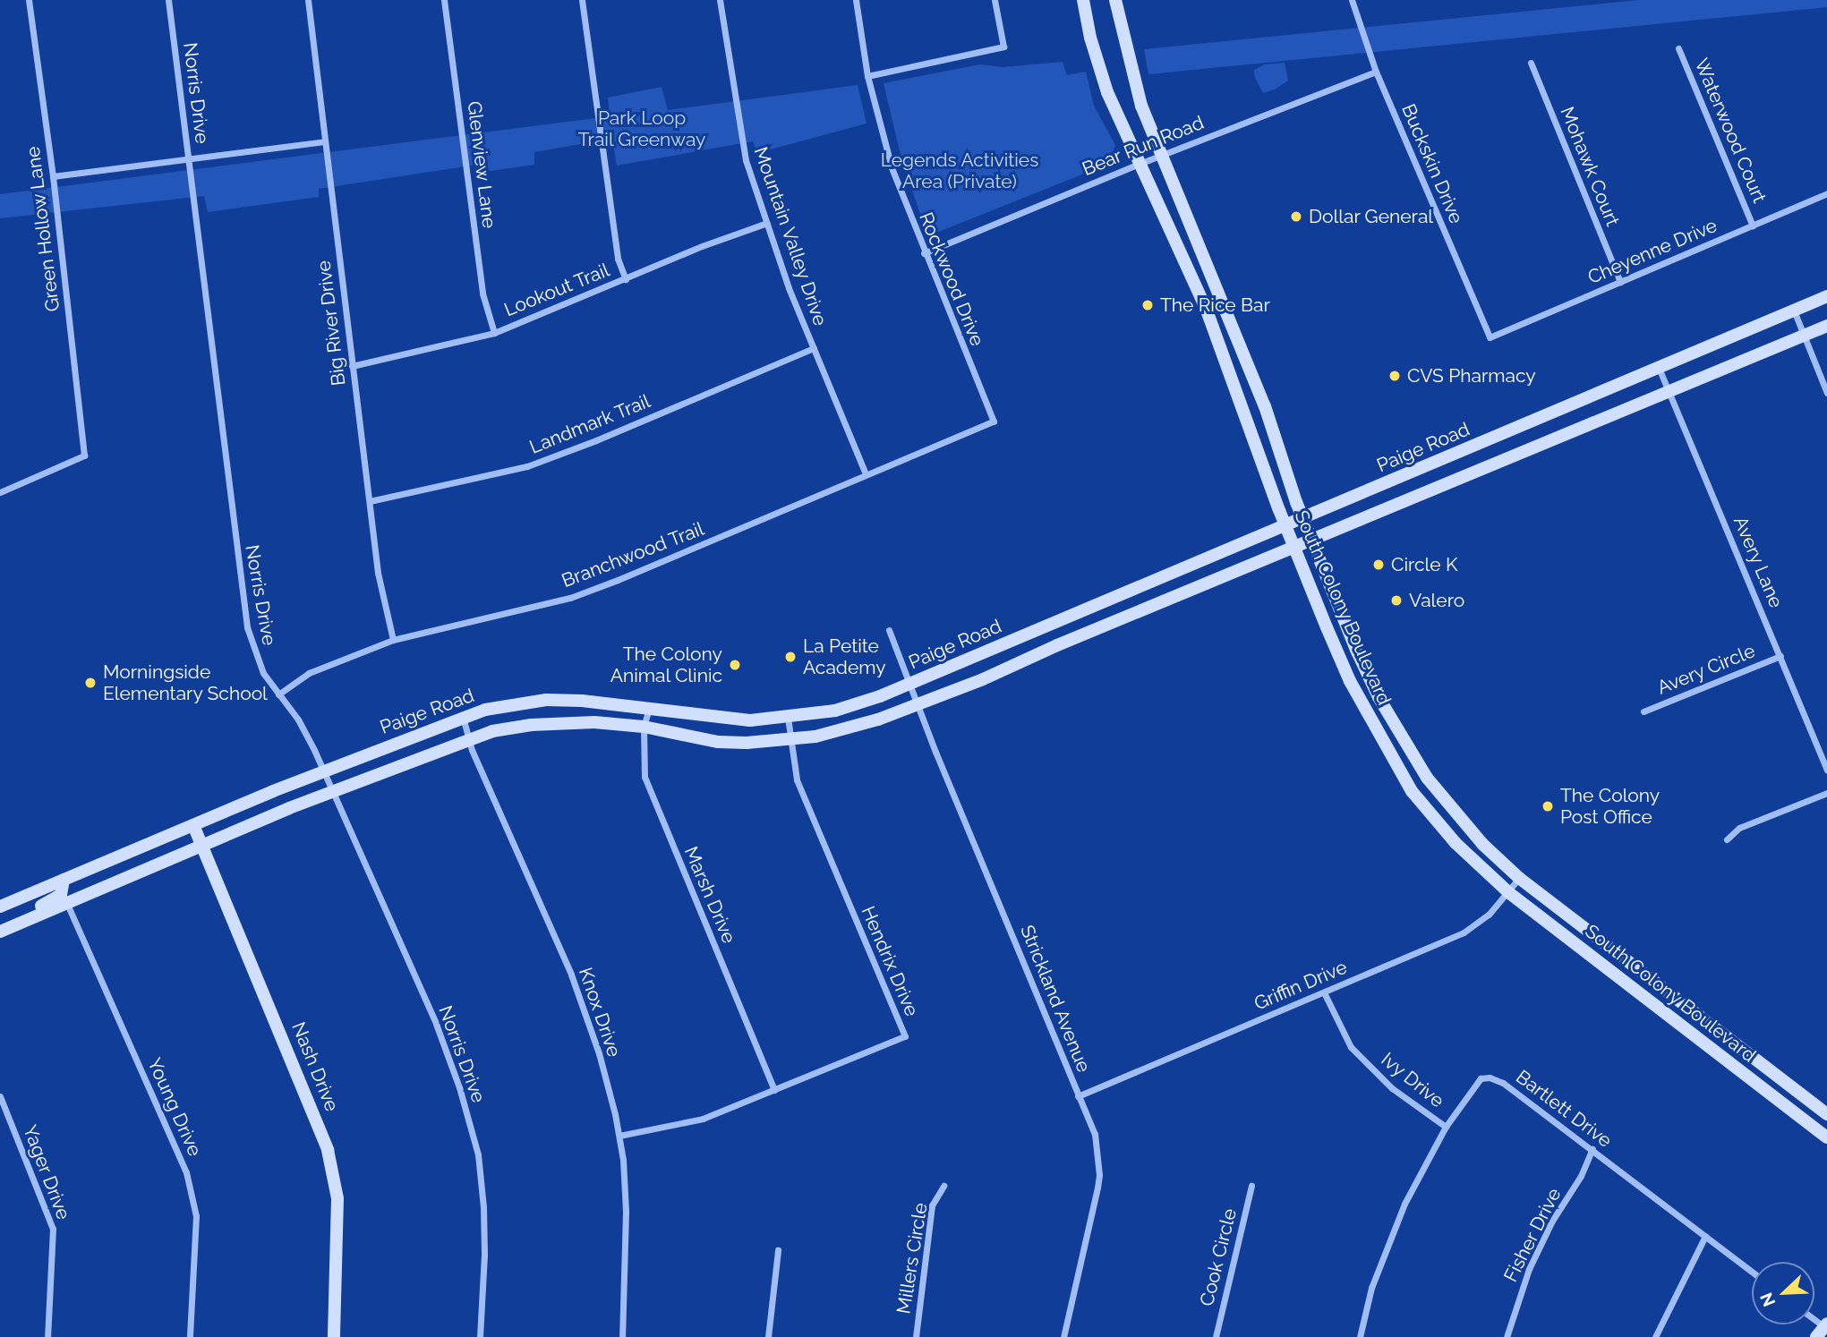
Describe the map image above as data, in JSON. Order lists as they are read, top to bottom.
{
  "streets": {
    "main road": ["Paige Road", "South Colony Boulevard", "Nash Drive"],
    "street": [
      "Norris Drive",
      "Waterwood Court",
      "Bear Run Road",
      "Buckskin Drive",
      "Glenview Lane",
      "Mohawk Court",
      "Green Hollow Lane",
      "Mountain Valley Drive",
      "Cheyenne Drive",
      "Rockwood Drive",
      "Lookout Trail",
      "Big River Drive",
      "Landmark Trail",
      "Branchwood Trail",
      "Avery Lane",
      "Avery Circle",
      "Marsh Drive",
      "Hendrix Drive",
      "Griffin Drive",
      "Strickland Avenue",
      "Knox Drive",
      "Ivy Drive",
      "Young Drive",
      "Bartlett Drive",
      "Yager Drive",
      "Fisher Drive",
      "Cook Circle",
      "Millers Circle"
    ]
  },
  "crossings": [
    ["Norris Drive", "Paige Road"],
    ["Norris Drive", "Branchwood Trail"],
    ["Waterwood Court", "Cheyenne Drive"],
    ["Bear Run Road", "Buckskin Drive"],
    ["Bear Run Road", "Rockwood Drive"],
    ["Bear Run Road", "South Colony Boulevard"],
    ["Buckskin Drive", "Cheyenne Drive"],
    ["Glenview Lane", "Lookout Trail"],
    ["Mohawk Court", "Cheyenne Drive"],
    ["Mountain Valley Drive", "Lookout Trail"],
    ["Mountain Valley Drive", "Landmark Trail"],
    ["Mountain Valley Drive", "Branchwood Trail"],
    ["Rockwood Drive", "Branchwood Trail"],
    ["Lookout Trail", "Big River Drive"],
    ["Big River Drive", "Landmark Trail"],
    ["Big River Drive", "Branchwood Trail"],
    ["Paige Road", "Avery Lane"],
    ["Paige Road", "South Colony Boulevard"],
    ["Paige Road", "Marsh Drive"],
    ["Paige Road", "Hendrix Drive"],
    ["Paige Road", "Strickland Avenue"],
    ["Paige Road", "Knox Drive"],
    ["Paige Road", "Nash Drive"],
    ["Paige Road", "Young Drive"],
    ["Avery Lane", "Avery Circle"],
    ["South Colony Boulevard", "Griffin Drive"],
    ["Marsh Drive", "Hendrix Drive"],
    ["Hendrix Drive", "Knox Drive"],
    ["Griffin Drive", "Strickland Avenue"],
    ["Griffin Drive", "Ivy Drive"],
    ["Ivy Drive", "Bartlett Drive"],
    ["Bartlett Drive", "Fisher Drive"]
  ],
  "parks": ["Park Loop Trail Greenway", "Legends Activities Area (Private)"],
  "places": [
    "Dollar General",
    "The Rice Bar",
    "CVS Pharmacy",
    "Circle K",
    "Valero",
    "La Petite Academy",
    "The Colony Animal Clinic",
    "Morningside Elementary School",
    "The Colony Post Office"
  ],
  "north": "bottom left"
}
